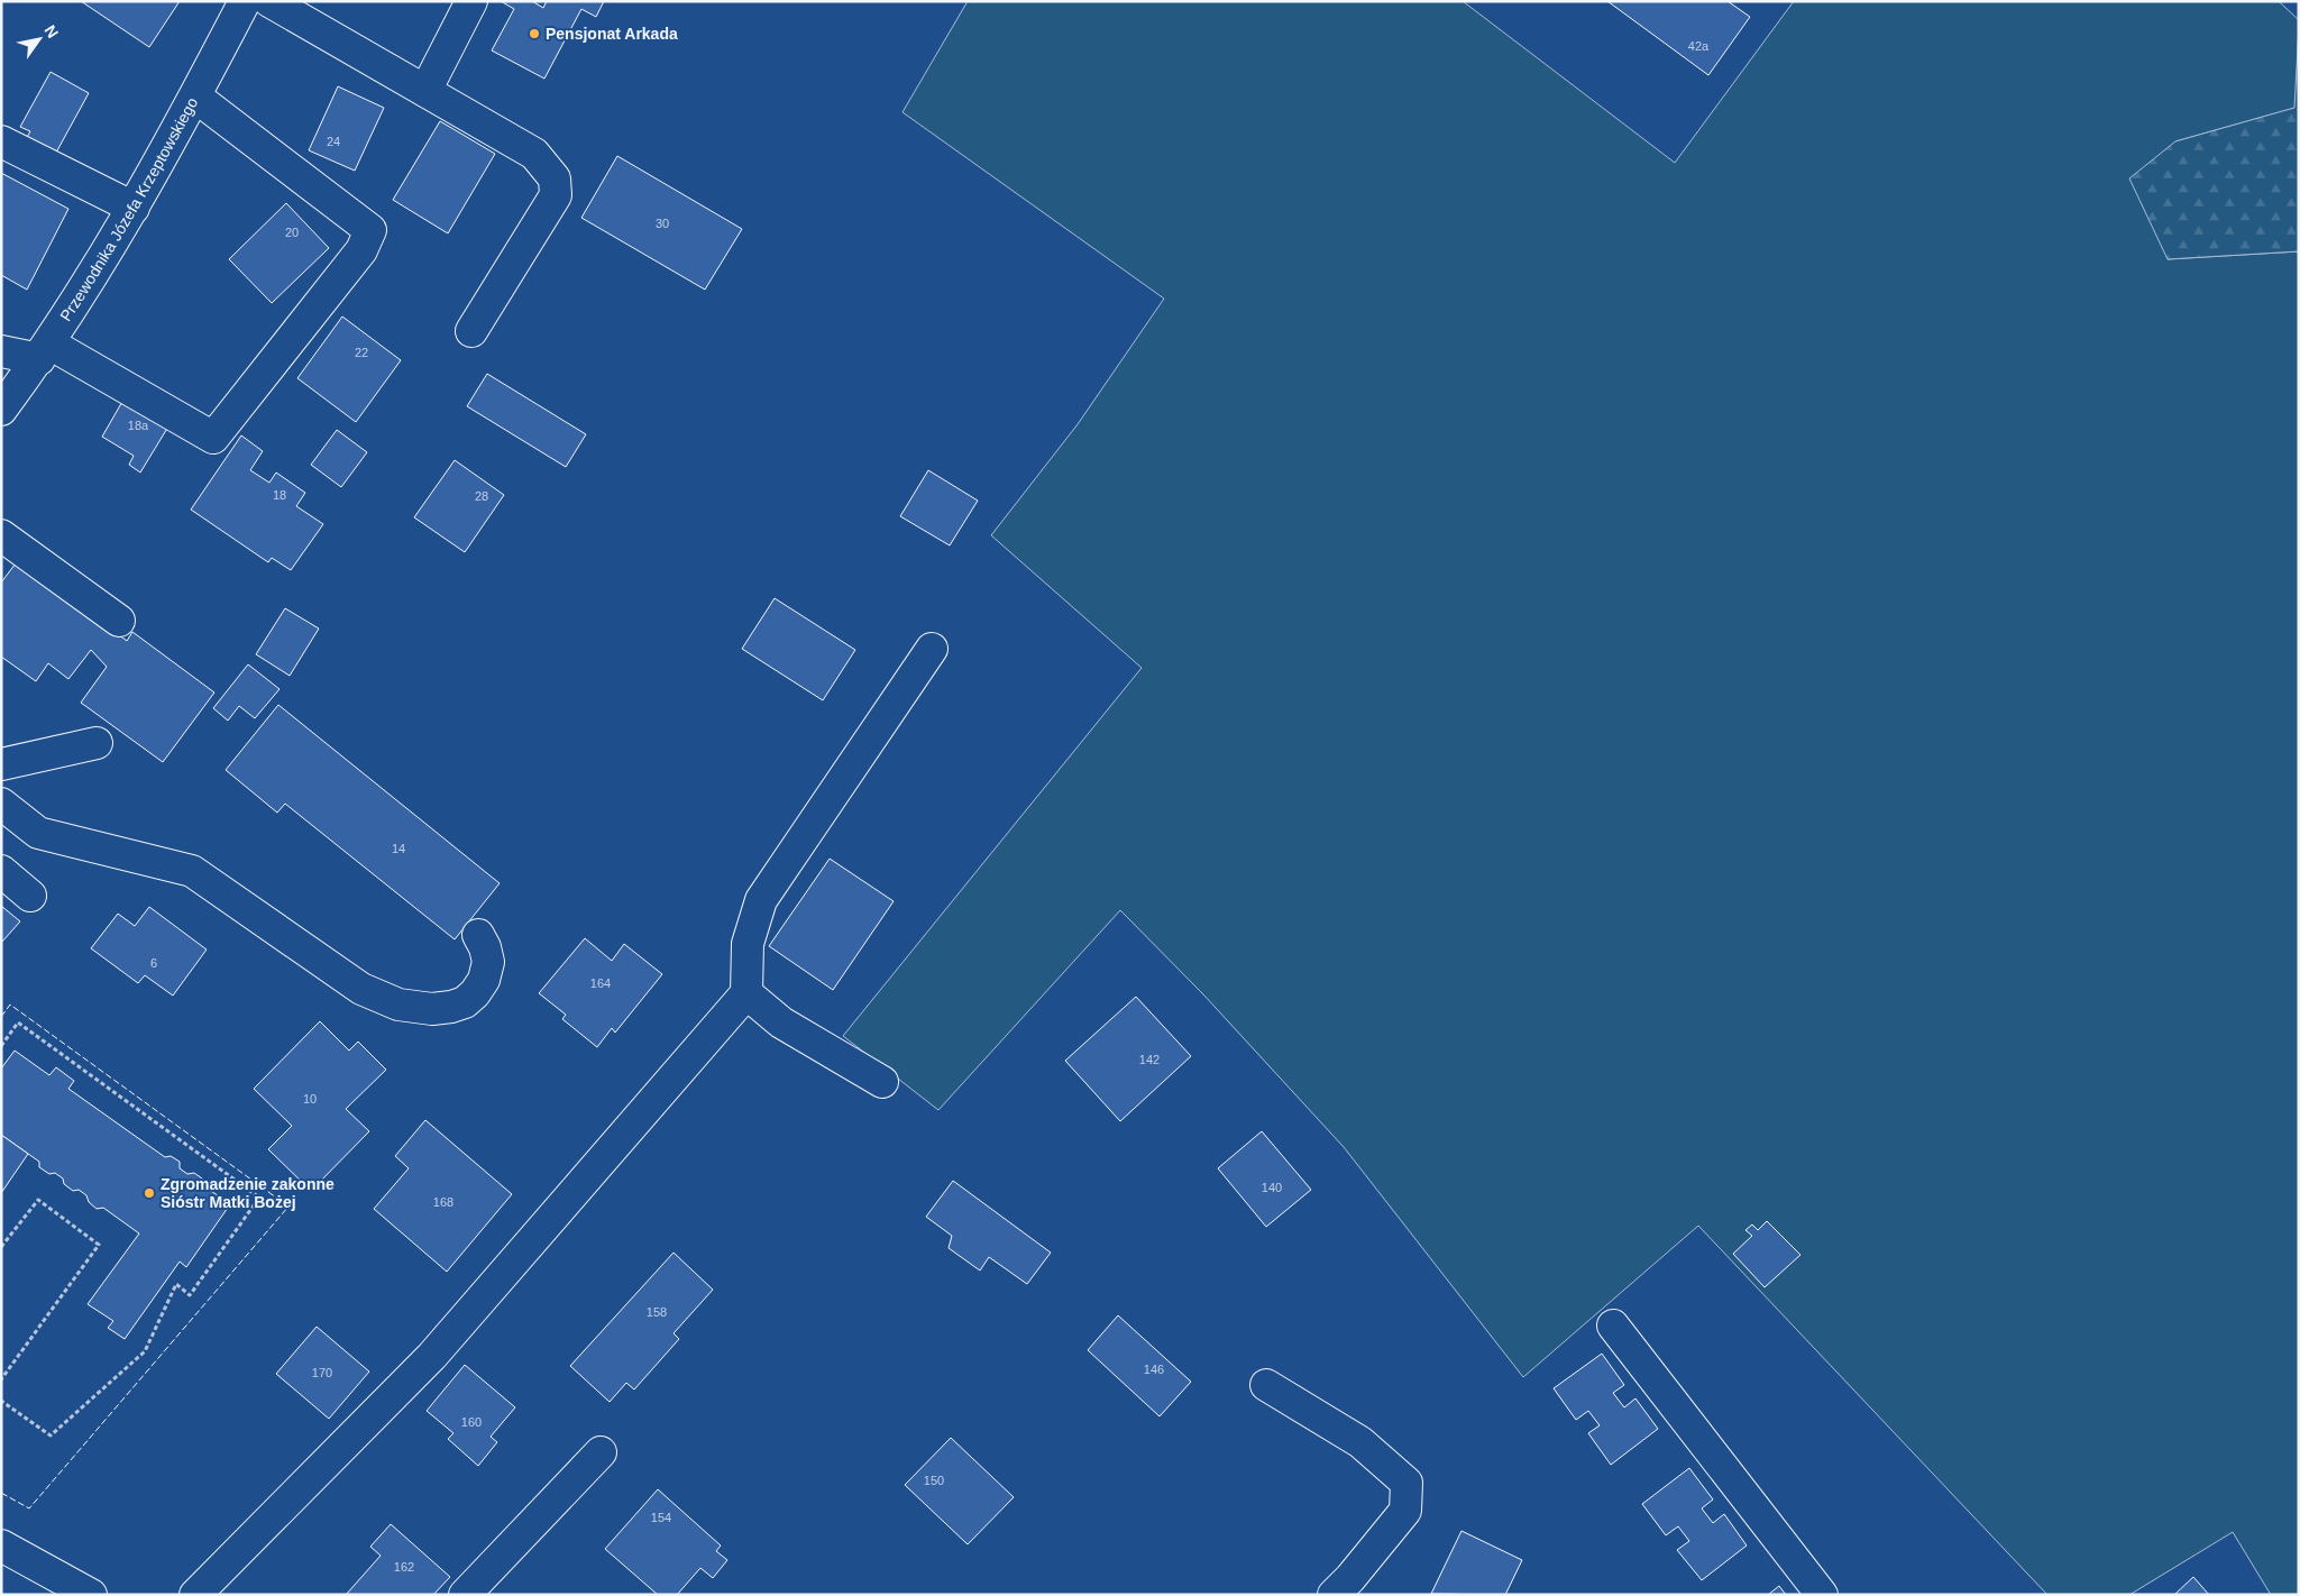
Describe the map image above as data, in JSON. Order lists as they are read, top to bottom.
{
  "streets": {
    "street": ["Przewodnika Józefa Krzeptowskiego"]
  },
  "places": ["Pensjonat Arkada", "Zgromadzenie zakonne Sióstr Matki Bożej"],
  "house_numbers": [
    "42a",
    "24",
    "30",
    "20",
    "22",
    "18a",
    "18",
    "28",
    "14",
    "6",
    "164",
    "142",
    "10",
    "140",
    "168",
    "158",
    "146",
    "170",
    "160",
    "150",
    "154",
    "162"
  ],
  "north": "top right"
}
